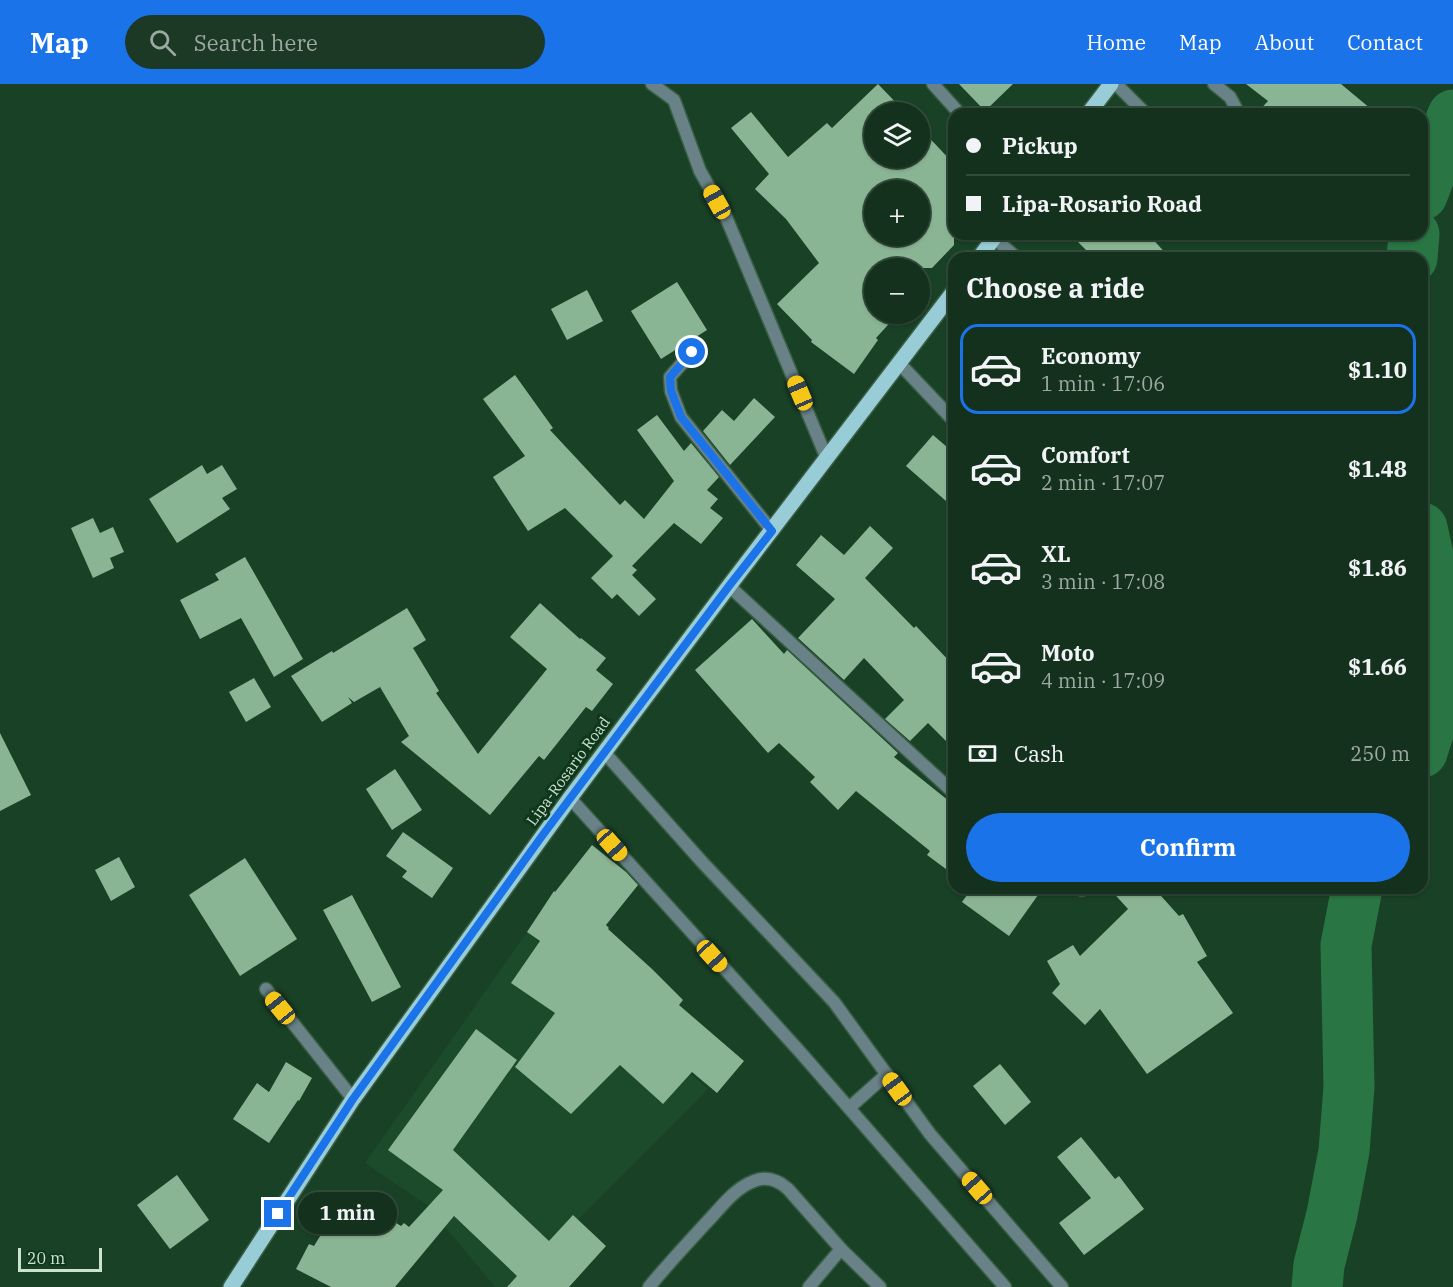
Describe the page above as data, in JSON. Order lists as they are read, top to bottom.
{
  "streets": {
    "main road": ["Lipa-Rosario Road"]
  },
  "scale_bar": "20 m",
  "page": {
    "header": "Map",
    "search": "Search here",
    "nav": [
      "Home",
      "Map",
      "About",
      "Contact"
    ],
    "map_buttons": ["+", "−"],
    "banner": ["Pickup", "Lipa-Rosario Road"],
    "heading": "Choose a ride",
    "list": [
      {
        "name": "Economy",
        "note": "1 min · 17:06",
        "value": "$1.10"
      },
      {
        "name": "Comfort",
        "note": "2 min · 17:07",
        "value": "$1.48"
      },
      {
        "name": "XL",
        "note": "3 min · 17:08",
        "value": "$1.86"
      },
      {
        "name": "Moto",
        "note": "4 min · 17:09",
        "value": "$1.66"
      }
    ],
    "pay": ["Cash", "250 m"],
    "buttons": "Confirm",
    "bubble": "1 min",
    "scale": "20 m"
  }
}
